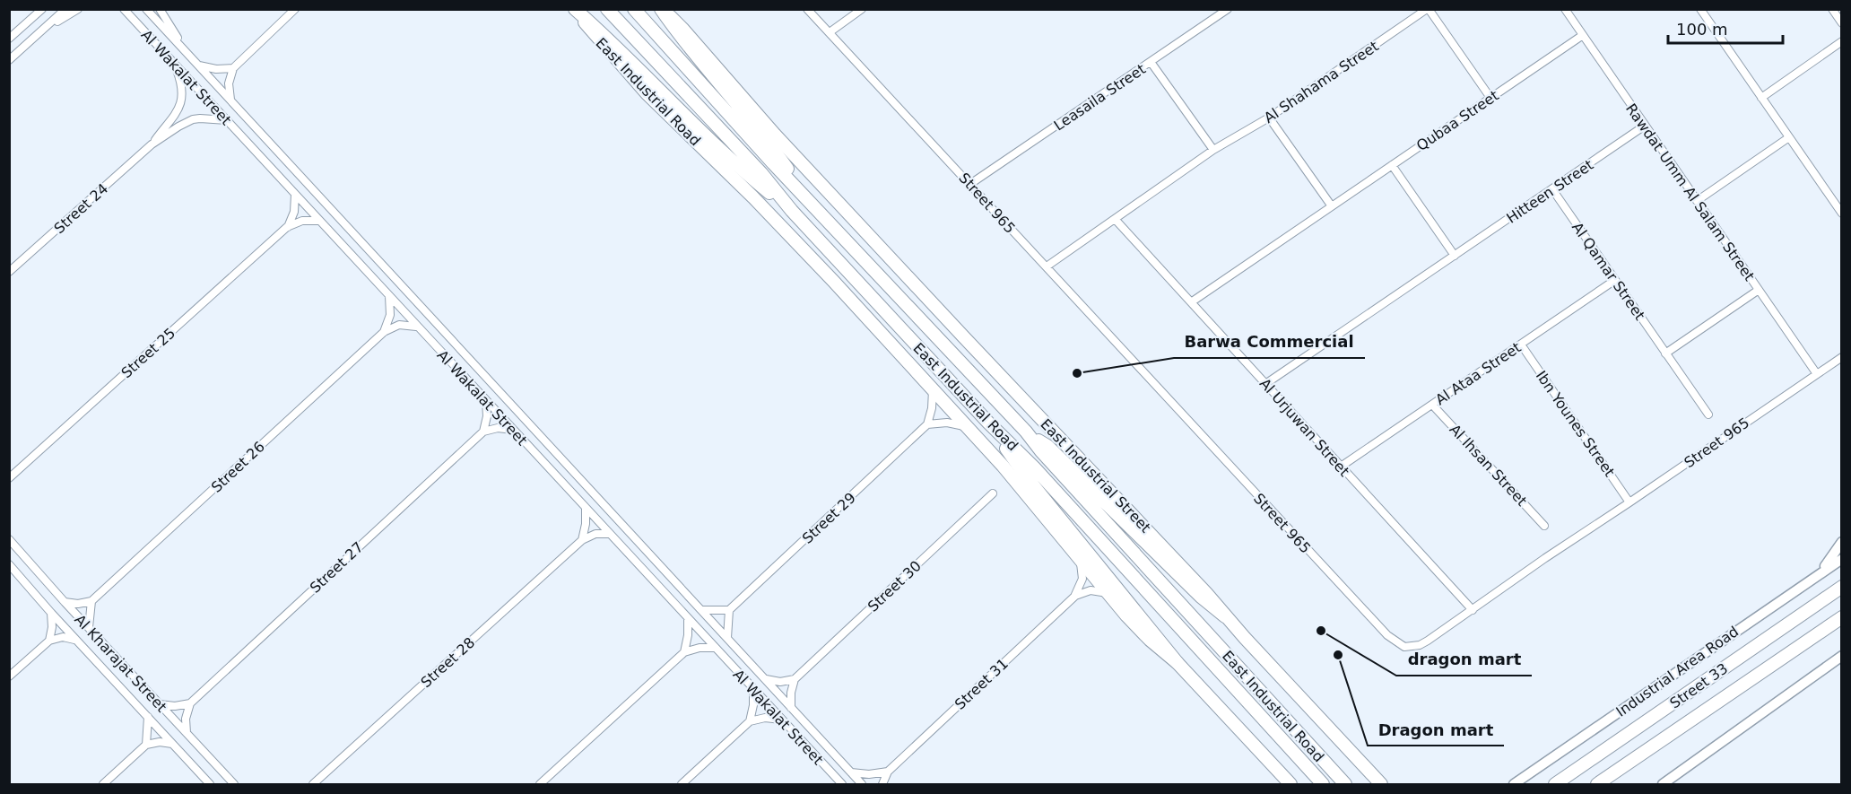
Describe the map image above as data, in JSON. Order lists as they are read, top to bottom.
{
  "streets": {
    "main road": ["East Industrial Road", "East Industrial Street", "Street 33"],
    "street": [
      "Al Wakalat Street",
      "Al Shahama Street",
      "Leasaila Street",
      "Qubaa Street",
      "Hitteen Street",
      "Rawdat Umm Al Salam Street",
      "Street 965",
      "Street 24",
      "Al Qamar Street",
      "Street 25",
      "Al Ataa Street",
      "Ibn Younes Street",
      "Al Urjuwan Street",
      "Al Ihsan Street",
      "Street 26",
      "Street 29",
      "Street 27",
      "Street 30",
      "Street 28",
      "Al Kharajat Street",
      "Industrial Area Road",
      "Street 31"
    ]
  },
  "crossings": [
    ["Al Wakalat Street", "Street 24"],
    ["Al Wakalat Street", "Street 25"],
    ["Al Wakalat Street", "Street 26"],
    ["Al Wakalat Street", "Street 28"],
    ["Al Shahama Street", "Street 965"],
    ["Al Shahama Street", "Al Urjuwan Street"],
    ["East Industrial Road", "East Industrial Street"],
    ["Leasaila Street", "Street 965"],
    ["Qubaa Street", "Rawdat Umm Al Salam Street"],
    ["Qubaa Street", "Al Urjuwan Street"],
    ["Hitteen Street", "Rawdat Umm Al Salam Street"],
    ["Hitteen Street", "Al Qamar Street"],
    ["Hitteen Street", "Al Urjuwan Street"],
    ["Rawdat Umm Al Salam Street", "Street 965"],
    ["Street 965", "Ibn Younes Street"],
    ["Street 965", "Al Urjuwan Street"],
    ["Al Qamar Street", "Al Ataa Street"],
    ["Al Ataa Street", "Ibn Younes Street"],
    ["Al Ataa Street", "Al Urjuwan Street"],
    ["Al Ataa Street", "Al Ihsan Street"]
  ],
  "places": ["Barwa Commercial", "dragon mart", "Dragon mart"],
  "scale_bar": "100 m"
}
